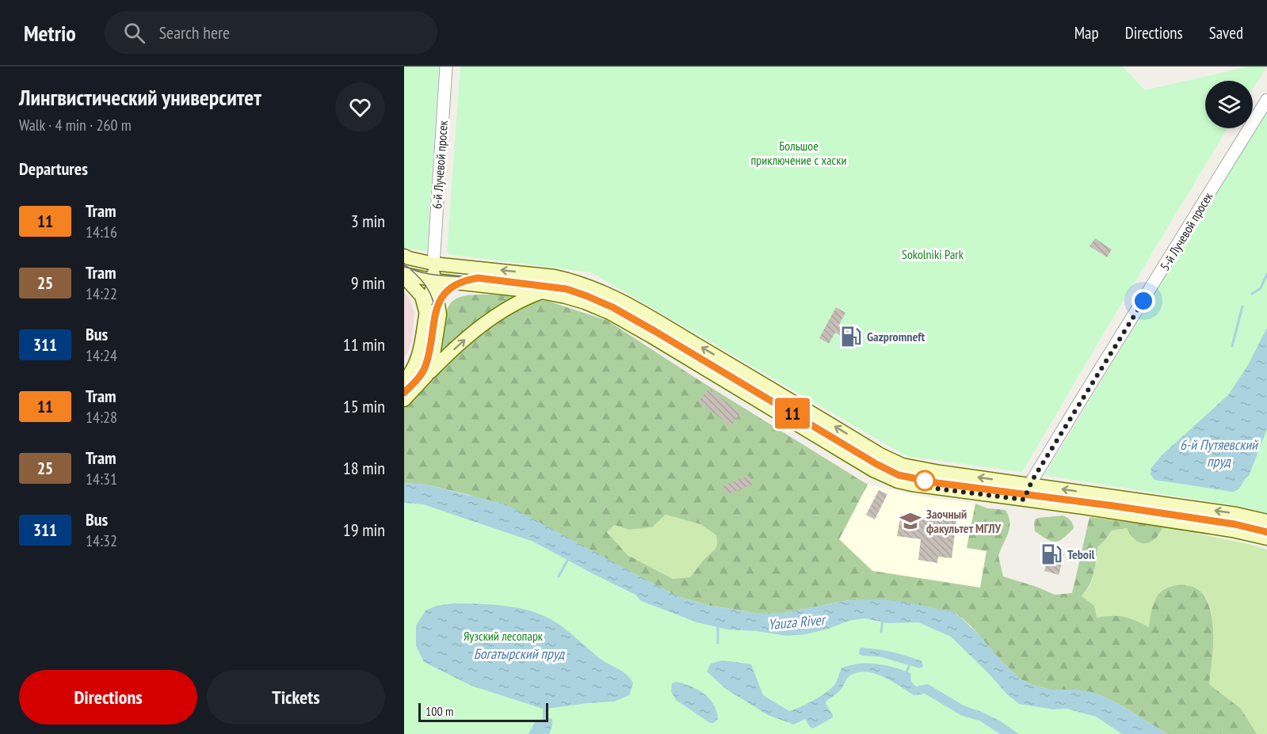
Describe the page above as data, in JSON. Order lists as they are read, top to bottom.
{
  "streets": {
    "street": ["6-й Лучевой просек", "5-й Лучевой просек"]
  },
  "water": ["6-й Путяевский пруд", "Yauza River", "Богатырский пруд"],
  "parks": ["Большое приключение с хаски", "Sokolniki Park", "Яузский лесопарк"],
  "places": {
    "fuel station": ["Gazpromneft", "Teboil"],
    "school or university": ["Заочный факультет МГЛУ"]
  },
  "lines": ["tram line 11"],
  "scale_bar": "100 m",
  "page": {
    "header": "Metrio",
    "search": "Search here",
    "nav": ["Map", "Directions", "Saved"],
    "heading": [
      ["Лингвистический университет", "Walk · 4 min · 260 m"],
      "Departures"
    ],
    "on_map": "11",
    "list": [
      {
        "mark": "11",
        "name": "Tram",
        "note": "14:16",
        "value": "3 min"
      },
      {
        "mark": "25",
        "name": "Tram",
        "note": "14:22",
        "value": "9 min"
      },
      {
        "mark": "311",
        "name": "Bus",
        "note": "14:24",
        "value": "11 min"
      },
      {
        "mark": "11",
        "name": "Tram",
        "note": "14:28",
        "value": "15 min"
      },
      {
        "mark": "25",
        "name": "Tram",
        "note": "14:31",
        "value": "18 min"
      },
      {
        "mark": "311",
        "name": "Bus",
        "note": "14:32",
        "value": "19 min"
      }
    ],
    "buttons": ["Directions", "Tickets"],
    "scale": "100 m"
  }
}
